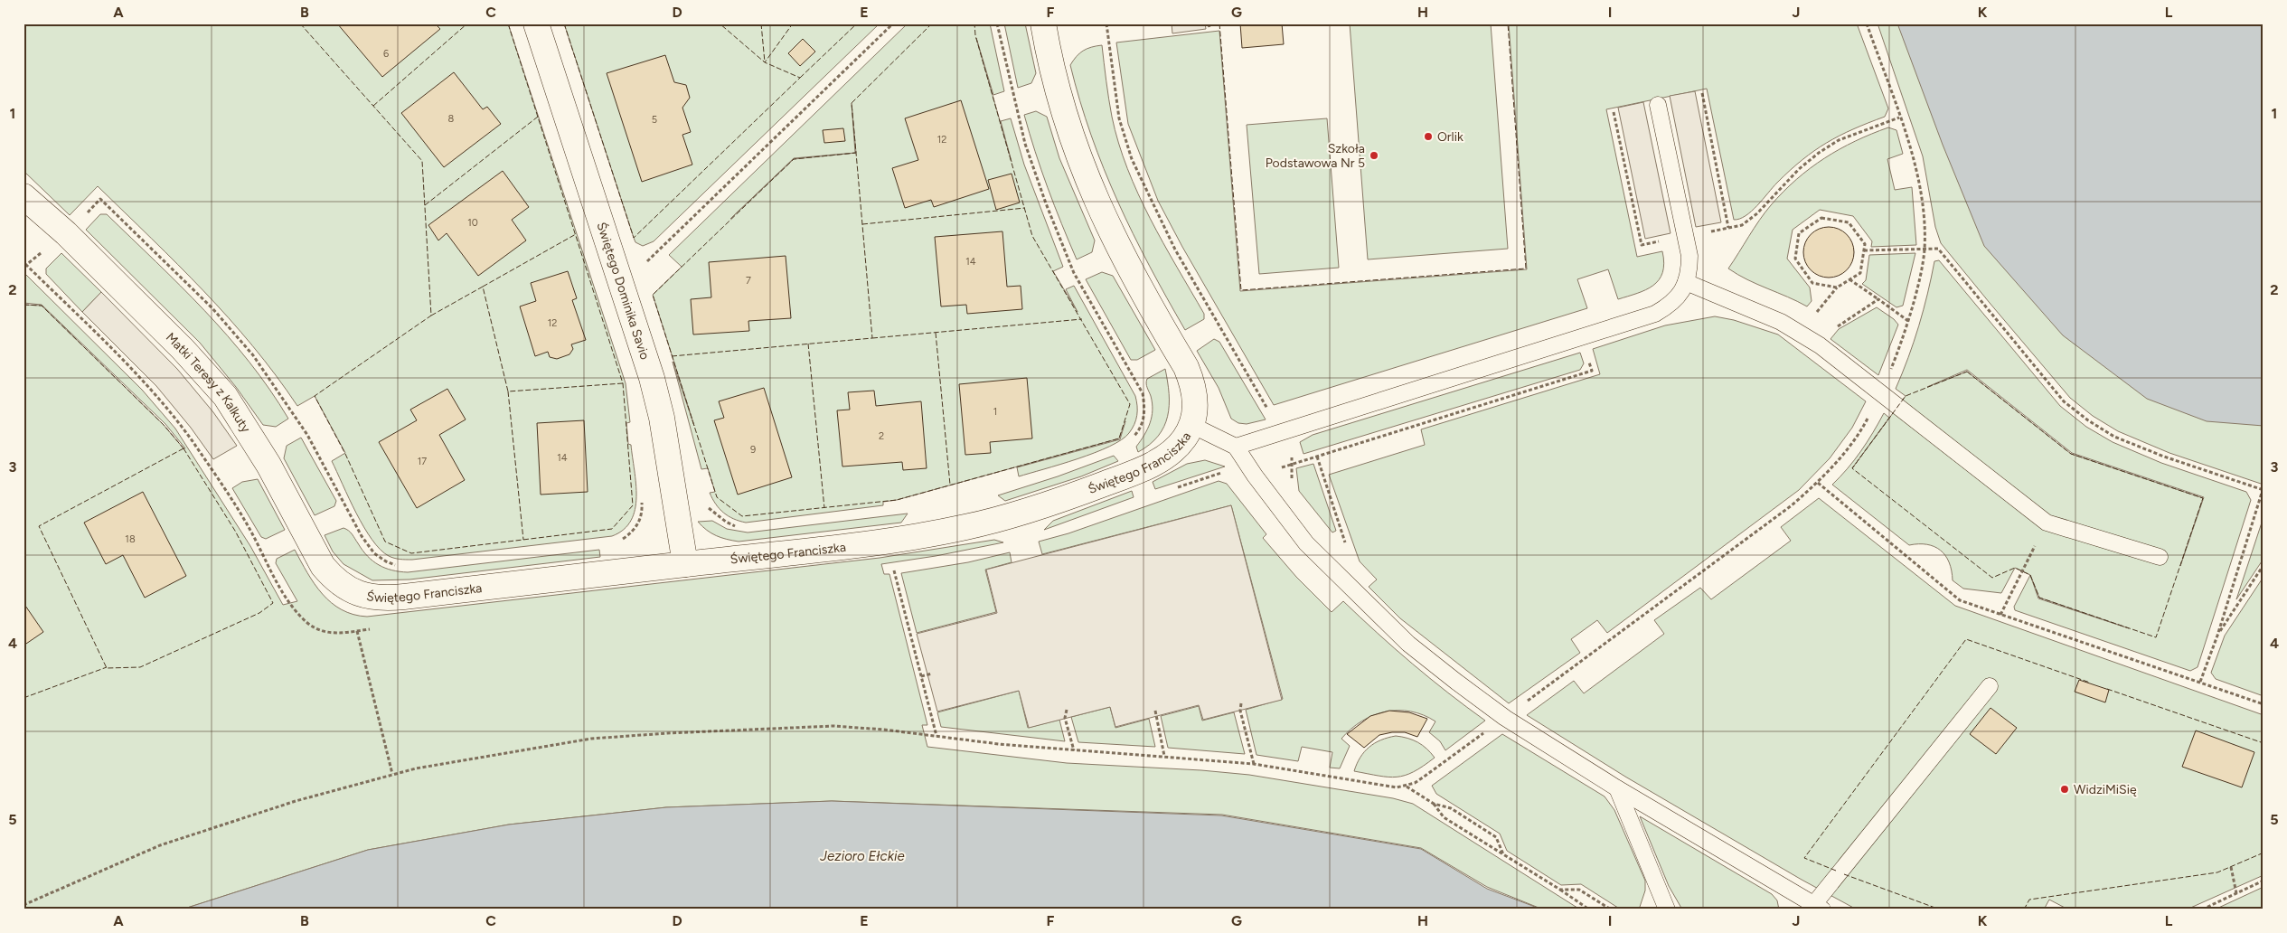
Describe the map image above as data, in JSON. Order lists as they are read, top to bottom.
{
  "streets": {
    "street": ["Świętego Dominika Savio", "Matki Teresy z Kalkuty", "Świętego Franciszka"]
  },
  "crossings": [
    ["Świętego Dominika Savio", "Świętego Franciszka"],
    ["Matki Teresy z Kalkuty", "Świętego Franciszka"]
  ],
  "water": ["Jezioro Ełckie"],
  "places": ["Orlik", "Szkoła Podstawowa Nr 5", "WidziMiSię"],
  "house_numbers": [
    "6",
    "8",
    "5",
    "12",
    "10",
    "14",
    "7",
    "12",
    "1",
    "2",
    "9",
    "14",
    "17",
    "18"
  ],
  "grid": {
    "columns": [
      "A",
      "B",
      "C",
      "D",
      "E",
      "F",
      "G",
      "H",
      "I",
      "J",
      "K",
      "L"
    ],
    "rows": [
      "1",
      "2",
      "3",
      "4",
      "5"
    ]
  }
}
